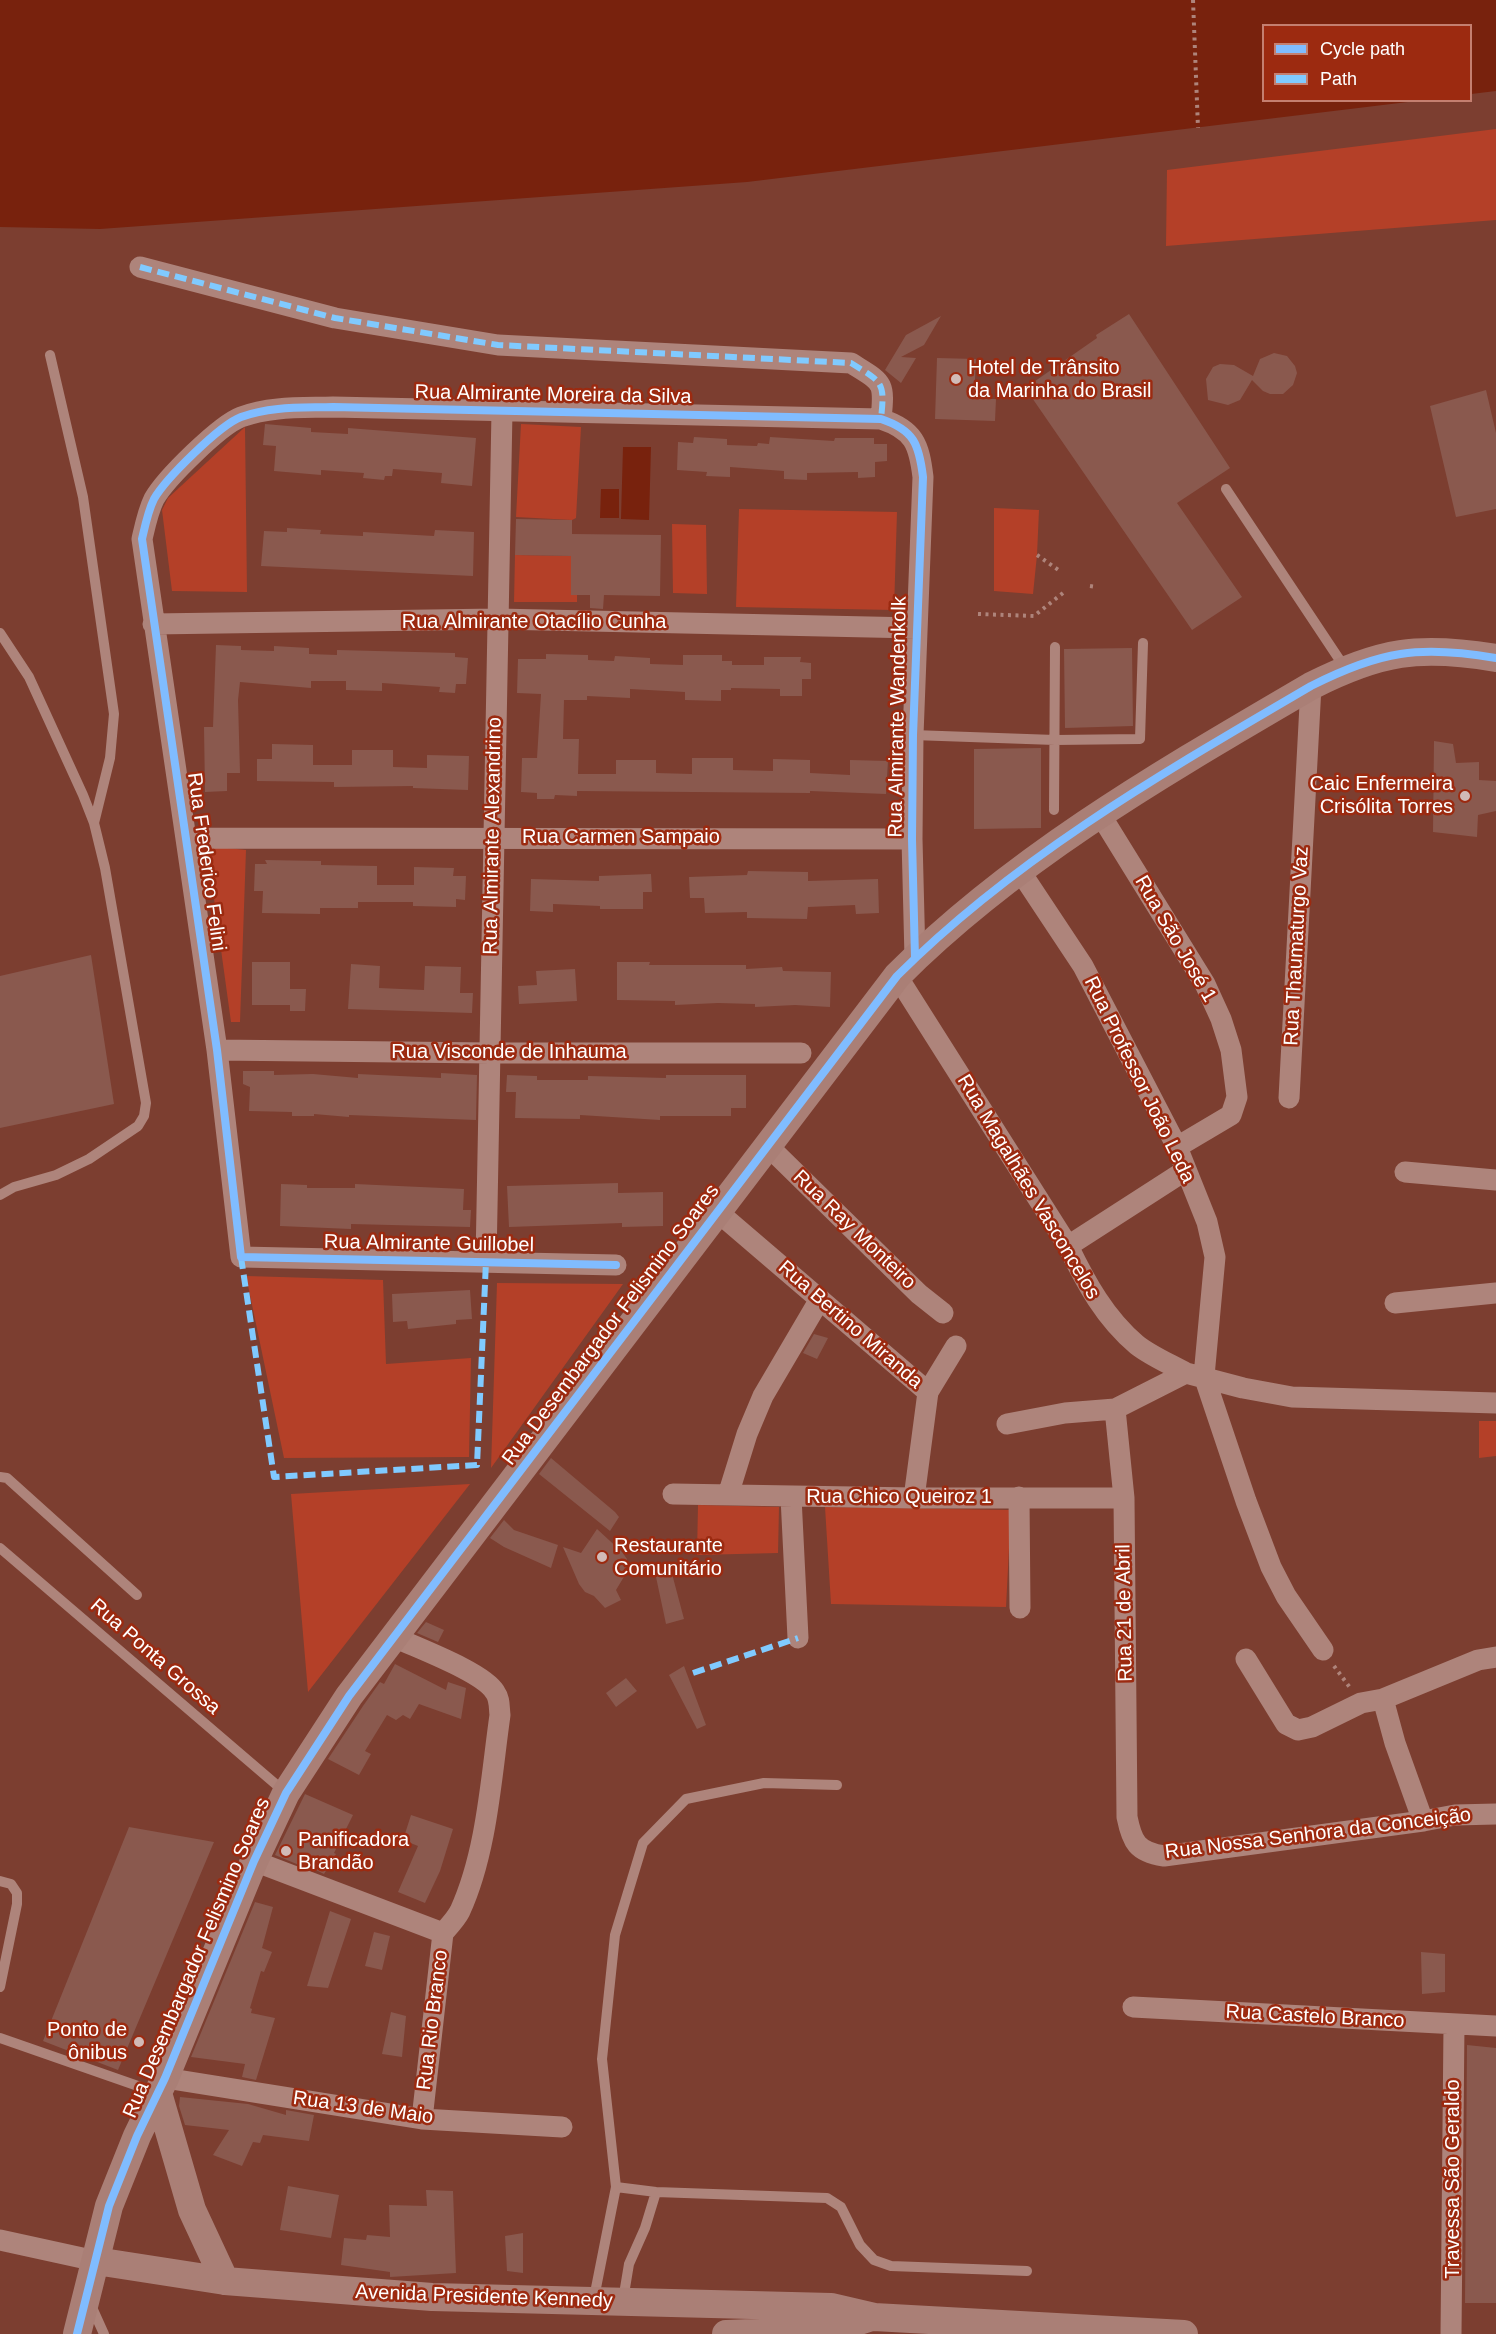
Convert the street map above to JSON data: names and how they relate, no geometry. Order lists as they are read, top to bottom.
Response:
{
  "streets": {
    "street": [
      "Rua Almirante Moreira da Silva",
      "Rua Almirante Otacílio Cunha",
      "Rua Almirante Wandenkolk",
      "Rua Almirante Alexandrino",
      "Rua Carmen Sampaio",
      "Rua Frederico Felini",
      "Rua São José 1",
      "Rua Thaumaturgo Vaz",
      "Rua Visconde de Inhauma",
      "Rua Professor João Leda",
      "Rua Magalhães Vasconcelos",
      "Rua Ray Monteiro",
      "Rua Almirante Guillobel",
      "Rua Desembargador Felismino Soares",
      "Rua Bertino Miranda",
      "Rua Chico Queiroz 1",
      "Rua 21 de Abril",
      "Rua Nossa Senhora da Conceição",
      "Rua Castelo Branco",
      "Rua Rio Branco",
      "Rua 13 de Maio",
      "Travessa São Geraldo",
      "Avenida Presidente Kennedy"
    ],
    "lane": ["Rua Ponta Grossa"]
  },
  "crossings": [
    ["Rua Almirante Moreira da Silva", "Rua Almirante Wandenkolk"],
    ["Rua Almirante Moreira da Silva", "Rua Almirante Alexandrino"],
    ["Rua Almirante Moreira da Silva", "Rua Frederico Felini"],
    ["Rua Almirante Otacílio Cunha", "Rua Almirante Wandenkolk"],
    ["Rua Almirante Otacílio Cunha", "Rua Almirante Alexandrino"],
    ["Rua Almirante Otacílio Cunha", "Rua Frederico Felini"],
    ["Rua Almirante Wandenkolk", "Rua Carmen Sampaio"],
    ["Rua Almirante Wandenkolk", "Rua Magalhães Vasconcelos"],
    ["Rua Almirante Wandenkolk", "Rua Desembargador Felismino Soares"],
    ["Rua Almirante Alexandrino", "Rua Carmen Sampaio"],
    ["Rua Almirante Alexandrino", "Rua Visconde de Inhauma"],
    ["Rua Almirante Alexandrino", "Rua Almirante Guillobel"],
    ["Rua Carmen Sampaio", "Rua Frederico Felini"],
    ["Rua Frederico Felini", "Rua Visconde de Inhauma"],
    ["Rua Frederico Felini", "Rua Almirante Guillobel"],
    ["Rua São José 1", "Rua Professor João Leda"],
    ["Rua São José 1", "Rua Desembargador Felismino Soares"],
    ["Rua Thaumaturgo Vaz", "Rua Desembargador Felismino Soares"],
    ["Rua Professor João Leda", "Rua Magalhães Vasconcelos"],
    ["Rua Professor João Leda", "Rua Desembargador Felismino Soares"],
    ["Rua Magalhães Vasconcelos", "Rua Desembargador Felismino Soares"],
    ["Rua Ray Monteiro", "Rua Desembargador Felismino Soares"],
    ["Rua Desembargador Felismino Soares", "Rua Bertino Miranda"],
    ["Rua Desembargador Felismino Soares", "Rua Ponta Grossa"],
    ["Rua Desembargador Felismino Soares", "Rua Rio Branco"],
    ["Rua Desembargador Felismino Soares", "Rua 13 de Maio"],
    ["Rua Desembargador Felismino Soares", "Avenida Presidente Kennedy"],
    ["Rua Bertino Miranda", "Rua Chico Queiroz 1"],
    ["Rua Chico Queiroz 1", "Rua 21 de Abril"],
    ["Rua 21 de Abril", "Rua Nossa Senhora da Conceição"],
    ["Rua Castelo Branco", "Travessa São Geraldo"],
    ["Rua Rio Branco", "Rua 13 de Maio"]
  ],
  "places": [
    "Hotel de Trânsito da Marinha do Brasil",
    "Caic Enfermeira Crisólita Torres",
    "Restaurante Comunitário",
    "Panificadora Brandão",
    "Ponto de ônibus"
  ],
  "legend": ["Cycle path", "Path"]
}
